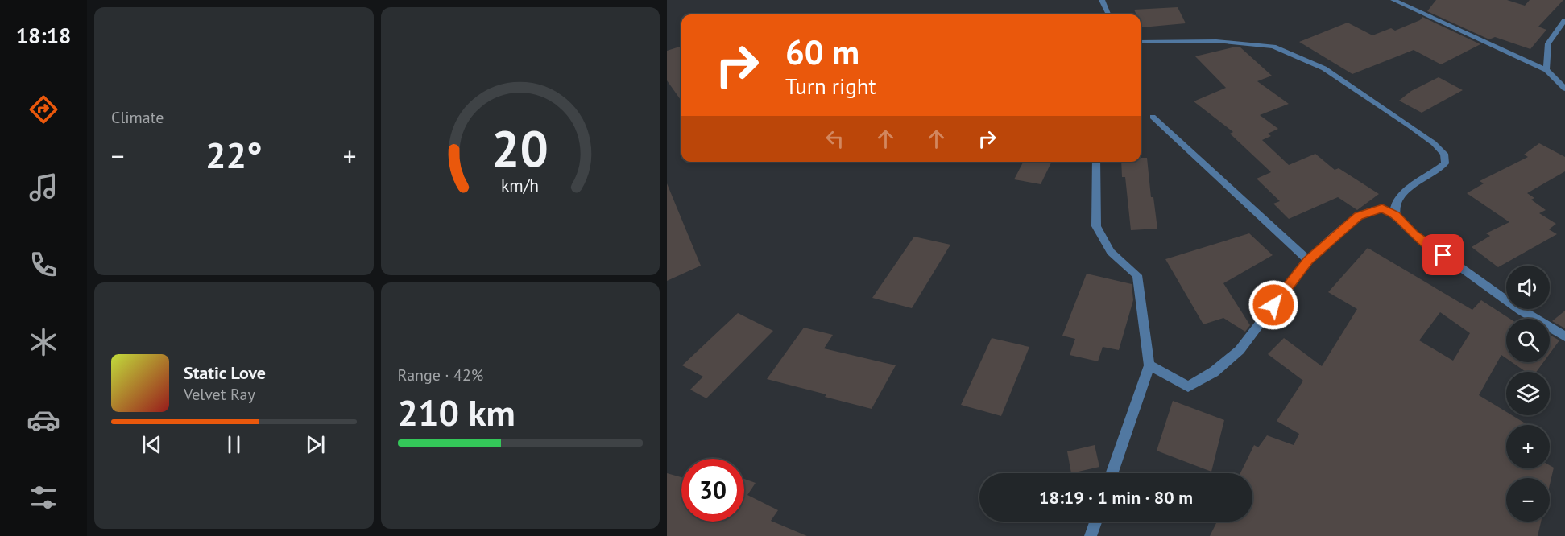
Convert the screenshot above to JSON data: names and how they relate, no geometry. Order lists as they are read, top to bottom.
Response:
{
  "page": {
    "tabs": "18:18",
    "tile": [
      "Climate",
      ["Range · 42%", "210 km"]
    ],
    "turn": ["60 m", "Turn right"],
    "heat": ["−", "22°", "+"],
    "map_buttons": ["+", "−"],
    "song": ["Static Love", "Velvet Ray"],
    "limit": "30",
    "trip": "18:19 · 1 min · 80 m",
    "gauge": ["20", "km/h"]
  }
}
